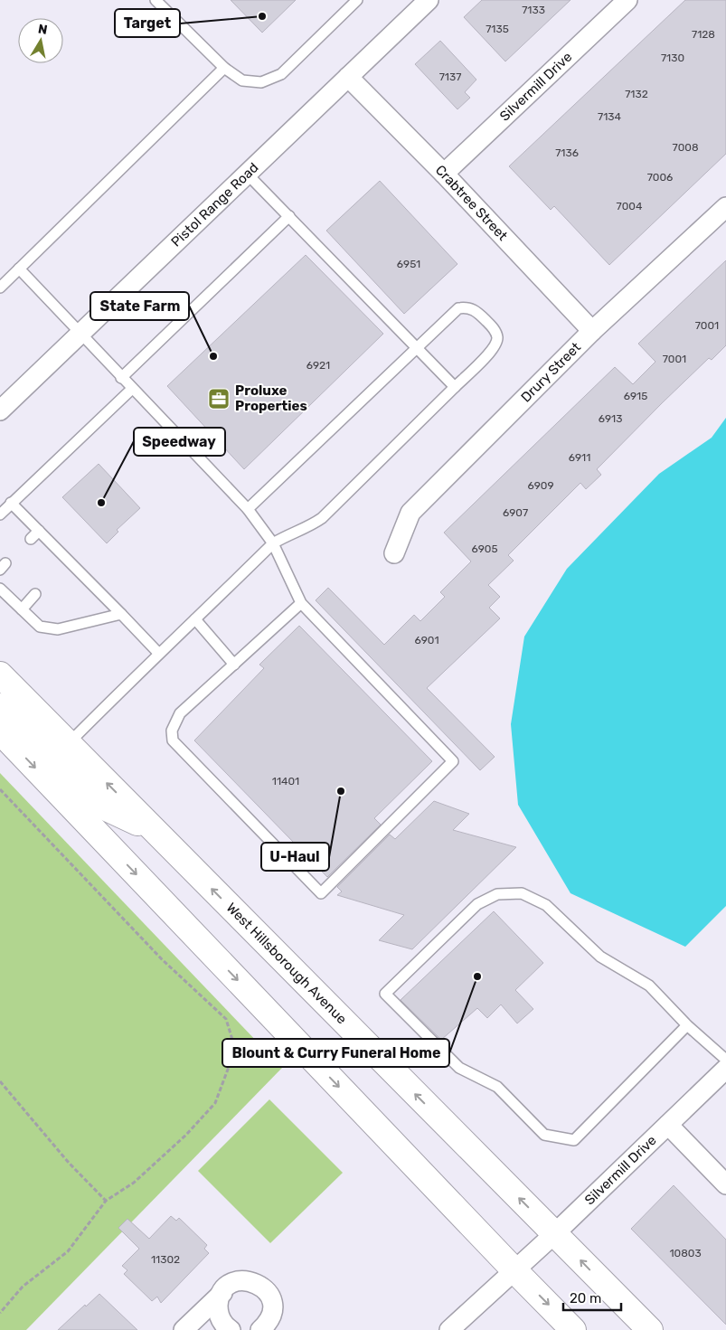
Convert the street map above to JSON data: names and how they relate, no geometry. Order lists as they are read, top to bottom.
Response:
{
  "streets": {
    "main road": ["West Hillsborough Avenue"],
    "street": [
      "Silvermill Drive",
      "Crabtree Street",
      "Pistol Range Road",
      "Drury Street"
    ]
  },
  "crossings": [
    ["Silvermill Drive", "Crabtree Street"],
    ["Silvermill Drive", "West Hillsborough Avenue"],
    ["Crabtree Street", "Pistol Range Road"],
    ["Crabtree Street", "Drury Street"]
  ],
  "places": {
    "other": [
      "Target",
      "State Farm",
      "Speedway",
      "U-Haul",
      "Blount & Curry Funeral Home"
    ],
    "office": ["Proluxe Properties"]
  },
  "house_numbers": [
    "7133",
    "7135",
    "7128",
    "7130",
    "7137",
    "7132",
    "7134",
    "7008",
    "7136",
    "7006",
    "7004",
    "6951",
    "7001",
    "7001",
    "6921",
    "6915",
    "6913",
    "6911",
    "6909",
    "6907",
    "6905",
    "6901",
    "11401",
    "10803",
    "11302"
  ],
  "scale_bar": "20 m",
  "north": "top"
}
